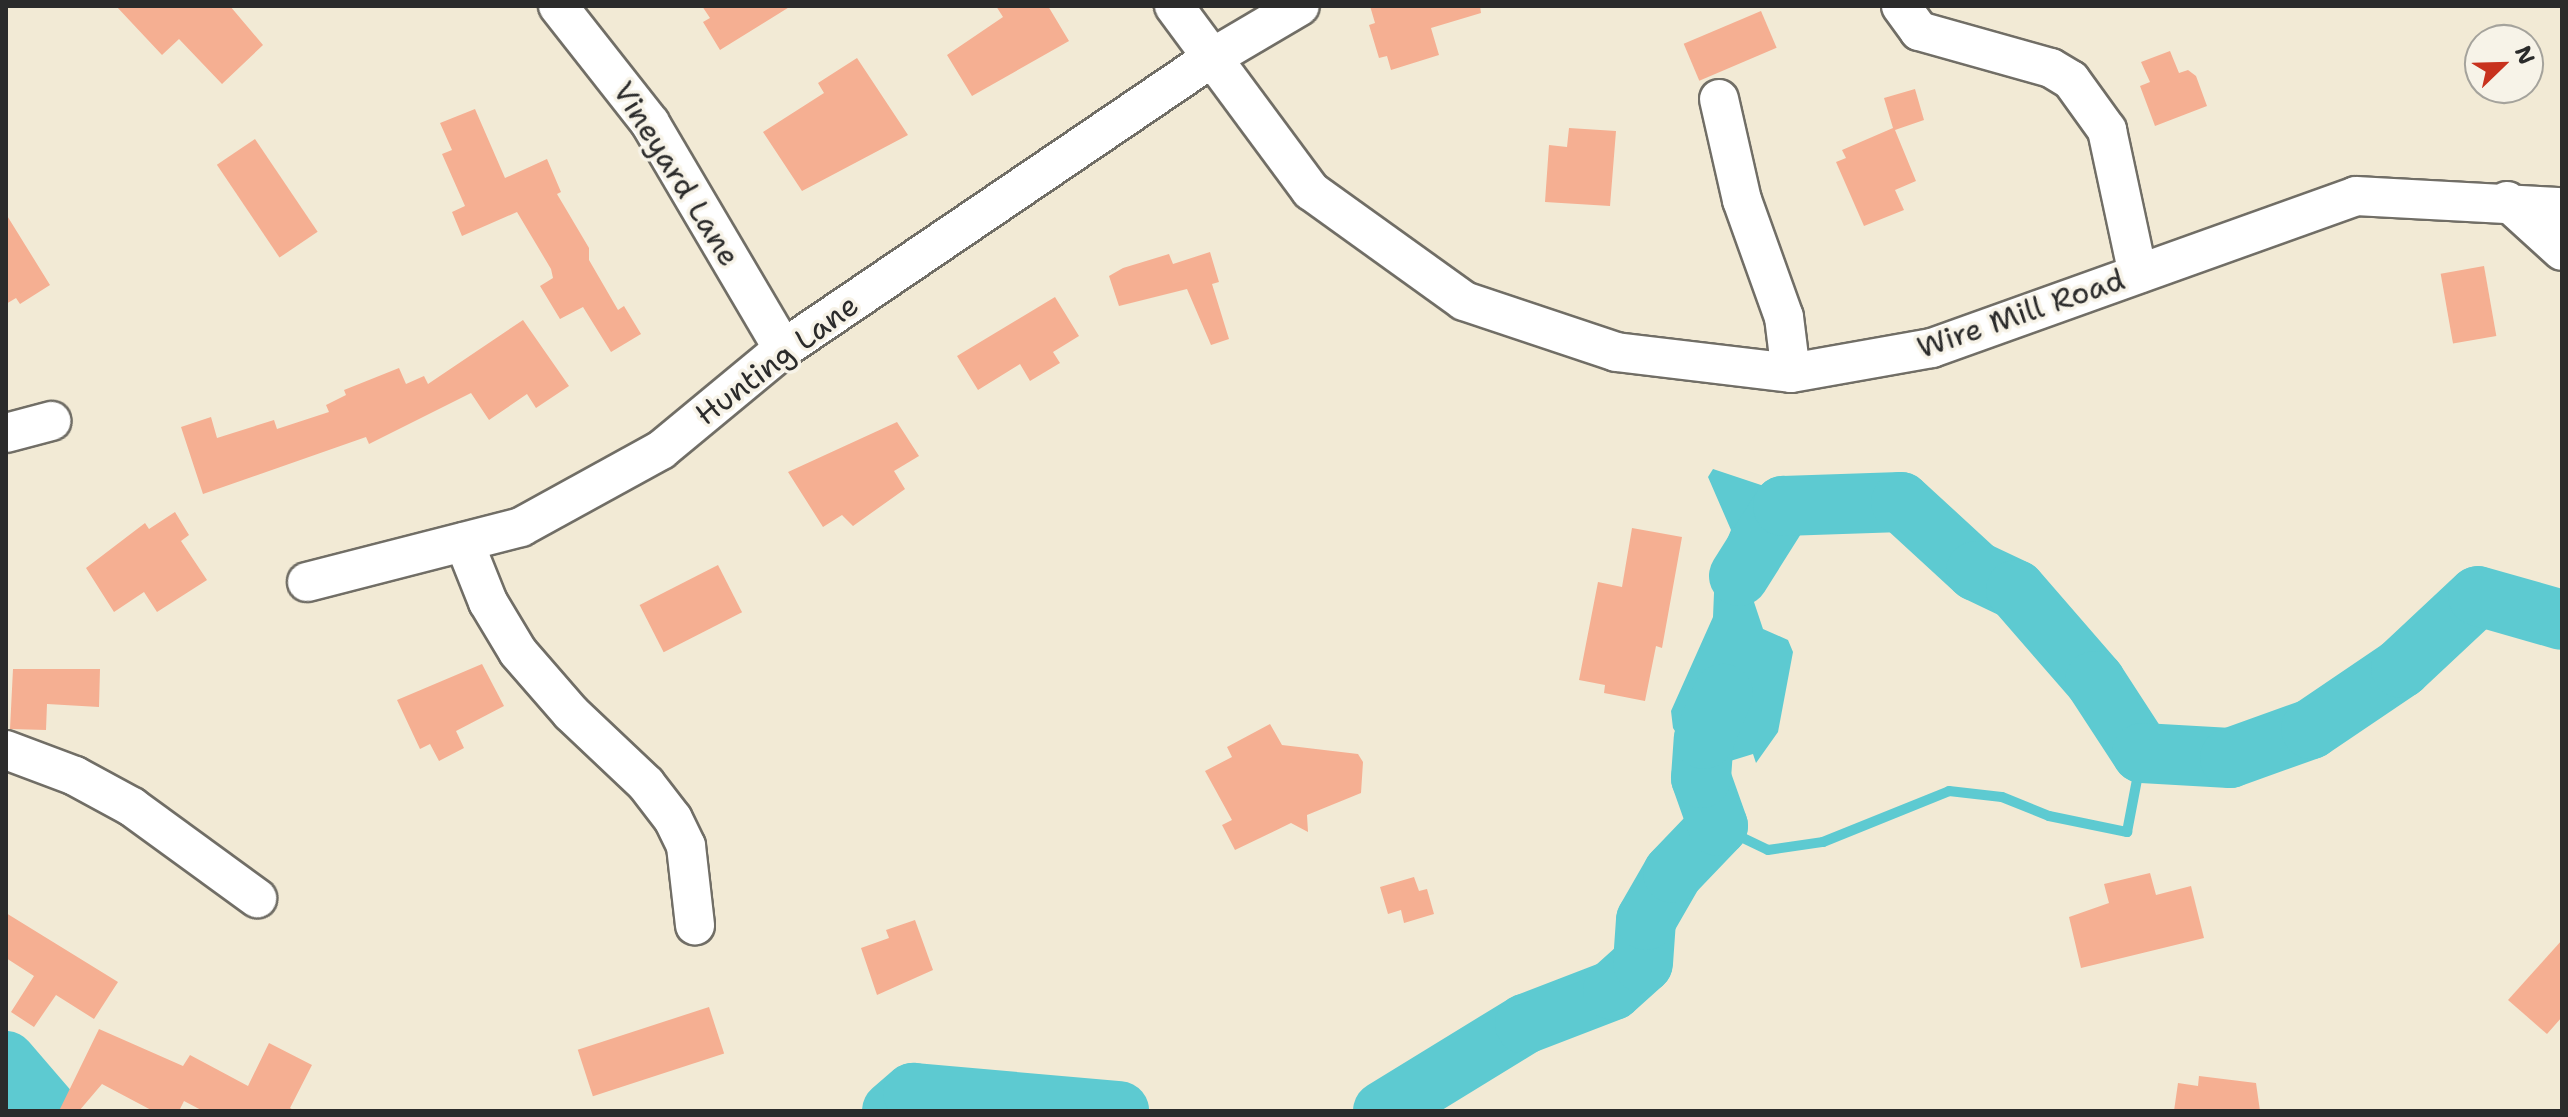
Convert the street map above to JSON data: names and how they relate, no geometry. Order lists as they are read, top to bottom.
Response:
{
  "streets": {
    "street": ["Vineyard Lane", "Wire Mill Road", "Hunting Lane"]
  },
  "crossings": [
    ["Vineyard Lane", "Hunting Lane"],
    ["Wire Mill Road", "Hunting Lane"]
  ],
  "north": "top right"
}
